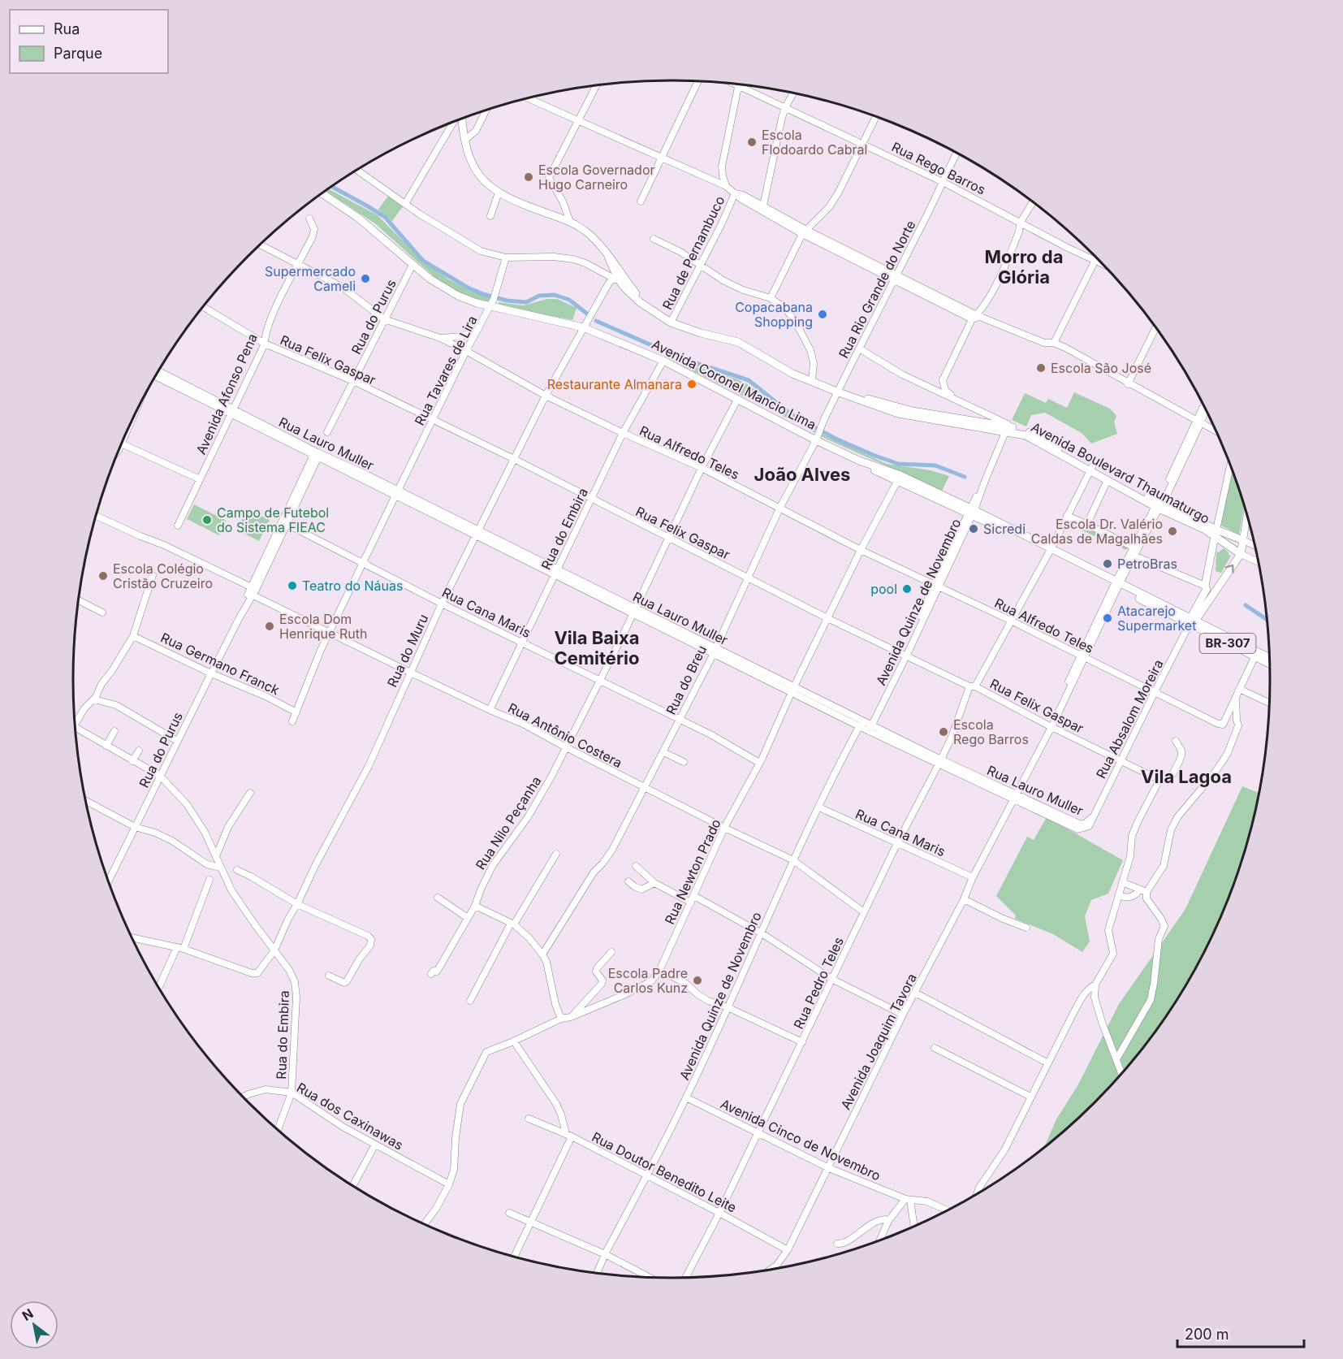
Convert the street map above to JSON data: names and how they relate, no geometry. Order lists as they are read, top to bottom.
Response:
{
  "streets": {
    "main road": ["Avenida Coronel Mancio Lima", "Avenida Boulevard Thaumaturgo", "BR-307"],
    "street": [
      "Rua Rego Barros",
      "Rua de Pernambuco",
      "Rua Rio Grande do Norte",
      "Rua do Purus",
      "Rua Felix Gaspar",
      "Rua Tavares de Lira",
      "Avenida Afonso Pena",
      "Rua Lauro Muller",
      "Rua Alfredo Teles",
      "Rua do Embira",
      "Avenida Quinze de Novembro",
      "Rua Cana Maris",
      "Rua do Muru",
      "Rua Germano Franck",
      "Rua do Breu",
      "Rua Absalom Moreira",
      "Rua Antônio Costera",
      "Rua Nilo Peçanha",
      "Rua Newton Prado",
      "Rua Pedro Teles",
      "Avenida Joaquim Tavora",
      "Rua dos Caxinawas",
      "Avenida Cinco de Novembro",
      "Rua Doutor Benedito Leite"
    ]
  },
  "crossings": [
    ["Rua Rego Barros", "Rua de Pernambuco"],
    ["Rua Rego Barros", "Rua Rio Grande do Norte"],
    ["Rua de Pernambuco", "Avenida Boulevard Thaumaturgo"],
    ["Rua Rio Grande do Norte", "Avenida Coronel Mancio Lima"],
    ["Rua Rio Grande do Norte", "Avenida Boulevard Thaumaturgo"],
    ["Rua Rio Grande do Norte", "Rua do Breu"],
    ["Rua do Purus", "Rua Felix Gaspar"],
    ["Rua do Purus", "Avenida Coronel Mancio Lima"],
    ["Rua do Purus", "Rua Lauro Muller"],
    ["Rua do Purus", "Rua Alfredo Teles"],
    ["Rua do Purus", "Rua do Embira"],
    ["Rua do Purus", "Rua Cana Maris"],
    ["Rua do Purus", "Rua Germano Franck"],
    ["Rua do Purus", "Rua Antônio Costera"],
    ["Rua Felix Gaspar", "Rua Tavares de Lira"],
    ["Rua Felix Gaspar", "Avenida Afonso Pena"],
    ["Rua Felix Gaspar", "Rua do Embira"],
    ["Rua Felix Gaspar", "Avenida Quinze de Novembro"],
    ["Rua Felix Gaspar", "Rua do Muru"],
    ["Rua Felix Gaspar", "Rua do Breu"],
    ["Rua Felix Gaspar", "Rua Absalom Moreira"],
    ["Rua Felix Gaspar", "Rua Nilo Peçanha"],
    ["Rua Felix Gaspar", "Rua Newton Prado"],
    ["Rua Felix Gaspar", "Rua Pedro Teles"],
    ["Rua Felix Gaspar", "Avenida Joaquim Tavora"],
    ["Rua Tavares de Lira", "Avenida Coronel Mancio Lima"],
    ["Rua Tavares de Lira", "Rua Lauro Muller"],
    ["Rua Tavares de Lira", "Rua Alfredo Teles"],
    ["Rua Tavares de Lira", "Rua Cana Maris"],
    ["Rua Tavares de Lira", "Rua Germano Franck"],
    ["Rua Tavares de Lira", "Rua Antônio Costera"],
    ["Avenida Coronel Mancio Lima", "Rua do Embira"],
    ["Avenida Coronel Mancio Lima", "Avenida Quinze de Novembro"],
    ["Avenida Coronel Mancio Lima", "BR-307"],
    ["Avenida Coronel Mancio Lima", "Rua do Muru"],
    ["Avenida Coronel Mancio Lima", "Rua do Breu"],
    ["Avenida Coronel Mancio Lima", "Rua Absalom Moreira"],
    ["Avenida Coronel Mancio Lima", "Rua Nilo Peçanha"],
    ["Avenida Coronel Mancio Lima", "Rua Newton Prado"],
    ["Avenida Coronel Mancio Lima", "Rua Pedro Teles"],
    ["Avenida Coronel Mancio Lima", "Avenida Joaquim Tavora"],
    ["Avenida Afonso Pena", "Rua Lauro Muller"],
    ["Avenida Afonso Pena", "Rua Alfredo Teles"],
    ["Rua Lauro Muller", "Rua do Embira"],
    ["Rua Lauro Muller", "Avenida Quinze de Novembro"],
    ["Rua Lauro Muller", "Rua do Muru"],
    ["Rua Lauro Muller", "Rua do Breu"],
    ["Rua Lauro Muller", "Rua Absalom Moreira"],
    ["Rua Lauro Muller", "Rua Nilo Peçanha"],
    ["Rua Lauro Muller", "Rua Newton Prado"],
    ["Rua Lauro Muller", "Rua Pedro Teles"],
    ["Rua Lauro Muller", "Avenida Joaquim Tavora"],
    ["Rua Alfredo Teles", "Rua do Embira"],
    ["Rua Alfredo Teles", "Avenida Quinze de Novembro"],
    ["Rua Alfredo Teles", "Rua do Muru"],
    ["Rua Alfredo Teles", "Rua do Breu"],
    ["Rua Alfredo Teles", "Rua Absalom Moreira"],
    ["Rua Alfredo Teles", "Rua Nilo Peçanha"],
    ["Rua Alfredo Teles", "Rua Newton Prado"],
    ["Rua Alfredo Teles", "Rua Pedro Teles"],
    ["Rua Alfredo Teles", "Avenida Joaquim Tavora"],
    ["Avenida Boulevard Thaumaturgo", "Avenida Quinze de Novembro"],
    ["Avenida Boulevard Thaumaturgo", "BR-307"],
    ["Avenida Boulevard Thaumaturgo", "Rua do Muru"],
    ["Avenida Boulevard Thaumaturgo", "Rua Pedro Teles"],
    ["Avenida Boulevard Thaumaturgo", "Avenida Joaquim Tavora"],
    ["Rua do Embira", "Rua Cana Maris"],
    ["Rua do Embira", "Rua do Muru"],
    ["Rua do Embira", "Rua Antônio Costera"],
    ["Rua do Embira", "Rua dos Caxinawas"],
    ["Avenida Quinze de Novembro", "Rua Cana Maris"],
    ["Avenida Quinze de Novembro", "Rua Antônio Costera"],
    ["Avenida Quinze de Novembro", "Avenida Cinco de Novembro"],
    ["Avenida Quinze de Novembro", "Rua Doutor Benedito Leite"],
    ["Rua Cana Maris", "Rua do Muru"],
    ["Rua Cana Maris", "Rua do Breu"],
    ["Rua Cana Maris", "Rua Nilo Peçanha"],
    ["Rua Cana Maris", "Rua Newton Prado"],
    ["Rua Cana Maris", "Rua Pedro Teles"],
    ["Rua Cana Maris", "Avenida Joaquim Tavora"],
    ["BR-307", "Rua Absalom Moreira"],
    ["Rua do Muru", "Rua Antônio Costera"],
    ["Rua do Breu", "Rua Antônio Costera"],
    ["Rua Antônio Costera", "Rua Nilo Peçanha"],
    ["Rua Antônio Costera", "Rua Newton Prado"],
    ["Rua Antônio Costera", "Rua Pedro Teles"],
    ["Rua Newton Prado", "Rua dos Caxinawas"],
    ["Rua Pedro Teles", "Avenida Cinco de Novembro"],
    ["Rua Pedro Teles", "Rua Doutor Benedito Leite"],
    ["Avenida Joaquim Tavora", "Avenida Cinco de Novembro"],
    ["Avenida Joaquim Tavora", "Rua Doutor Benedito Leite"]
  ],
  "districts": [
    "Morro da Glória",
    "João Alves",
    "Vila Baixa Cemitério",
    "Vila Lagoa"
  ],
  "places": [
    "Escola Flodoardo Cabral",
    "Escola Governador Hugo Carneiro",
    "Supermercado Cameli",
    "Copacabana Shopping",
    "Escola São José",
    "Restaurante Almanara",
    "Campo de Futebol do Sistema FIEAC",
    "Sicredi",
    "Escola Dr. Valério Caldas de Magalhães",
    "PetroBras",
    "Escola Colégio Cristão Cruzeiro",
    "Teatro do Náuas",
    "pool",
    "Atacarejo Supermarket",
    "Escola Dom Henrique Ruth",
    "Escola Rego Barros",
    "Escola Padre Carlos Kunz"
  ],
  "legend": ["Rua", "Parque"],
  "scale_bar": "200 m",
  "north": "top left"
}
